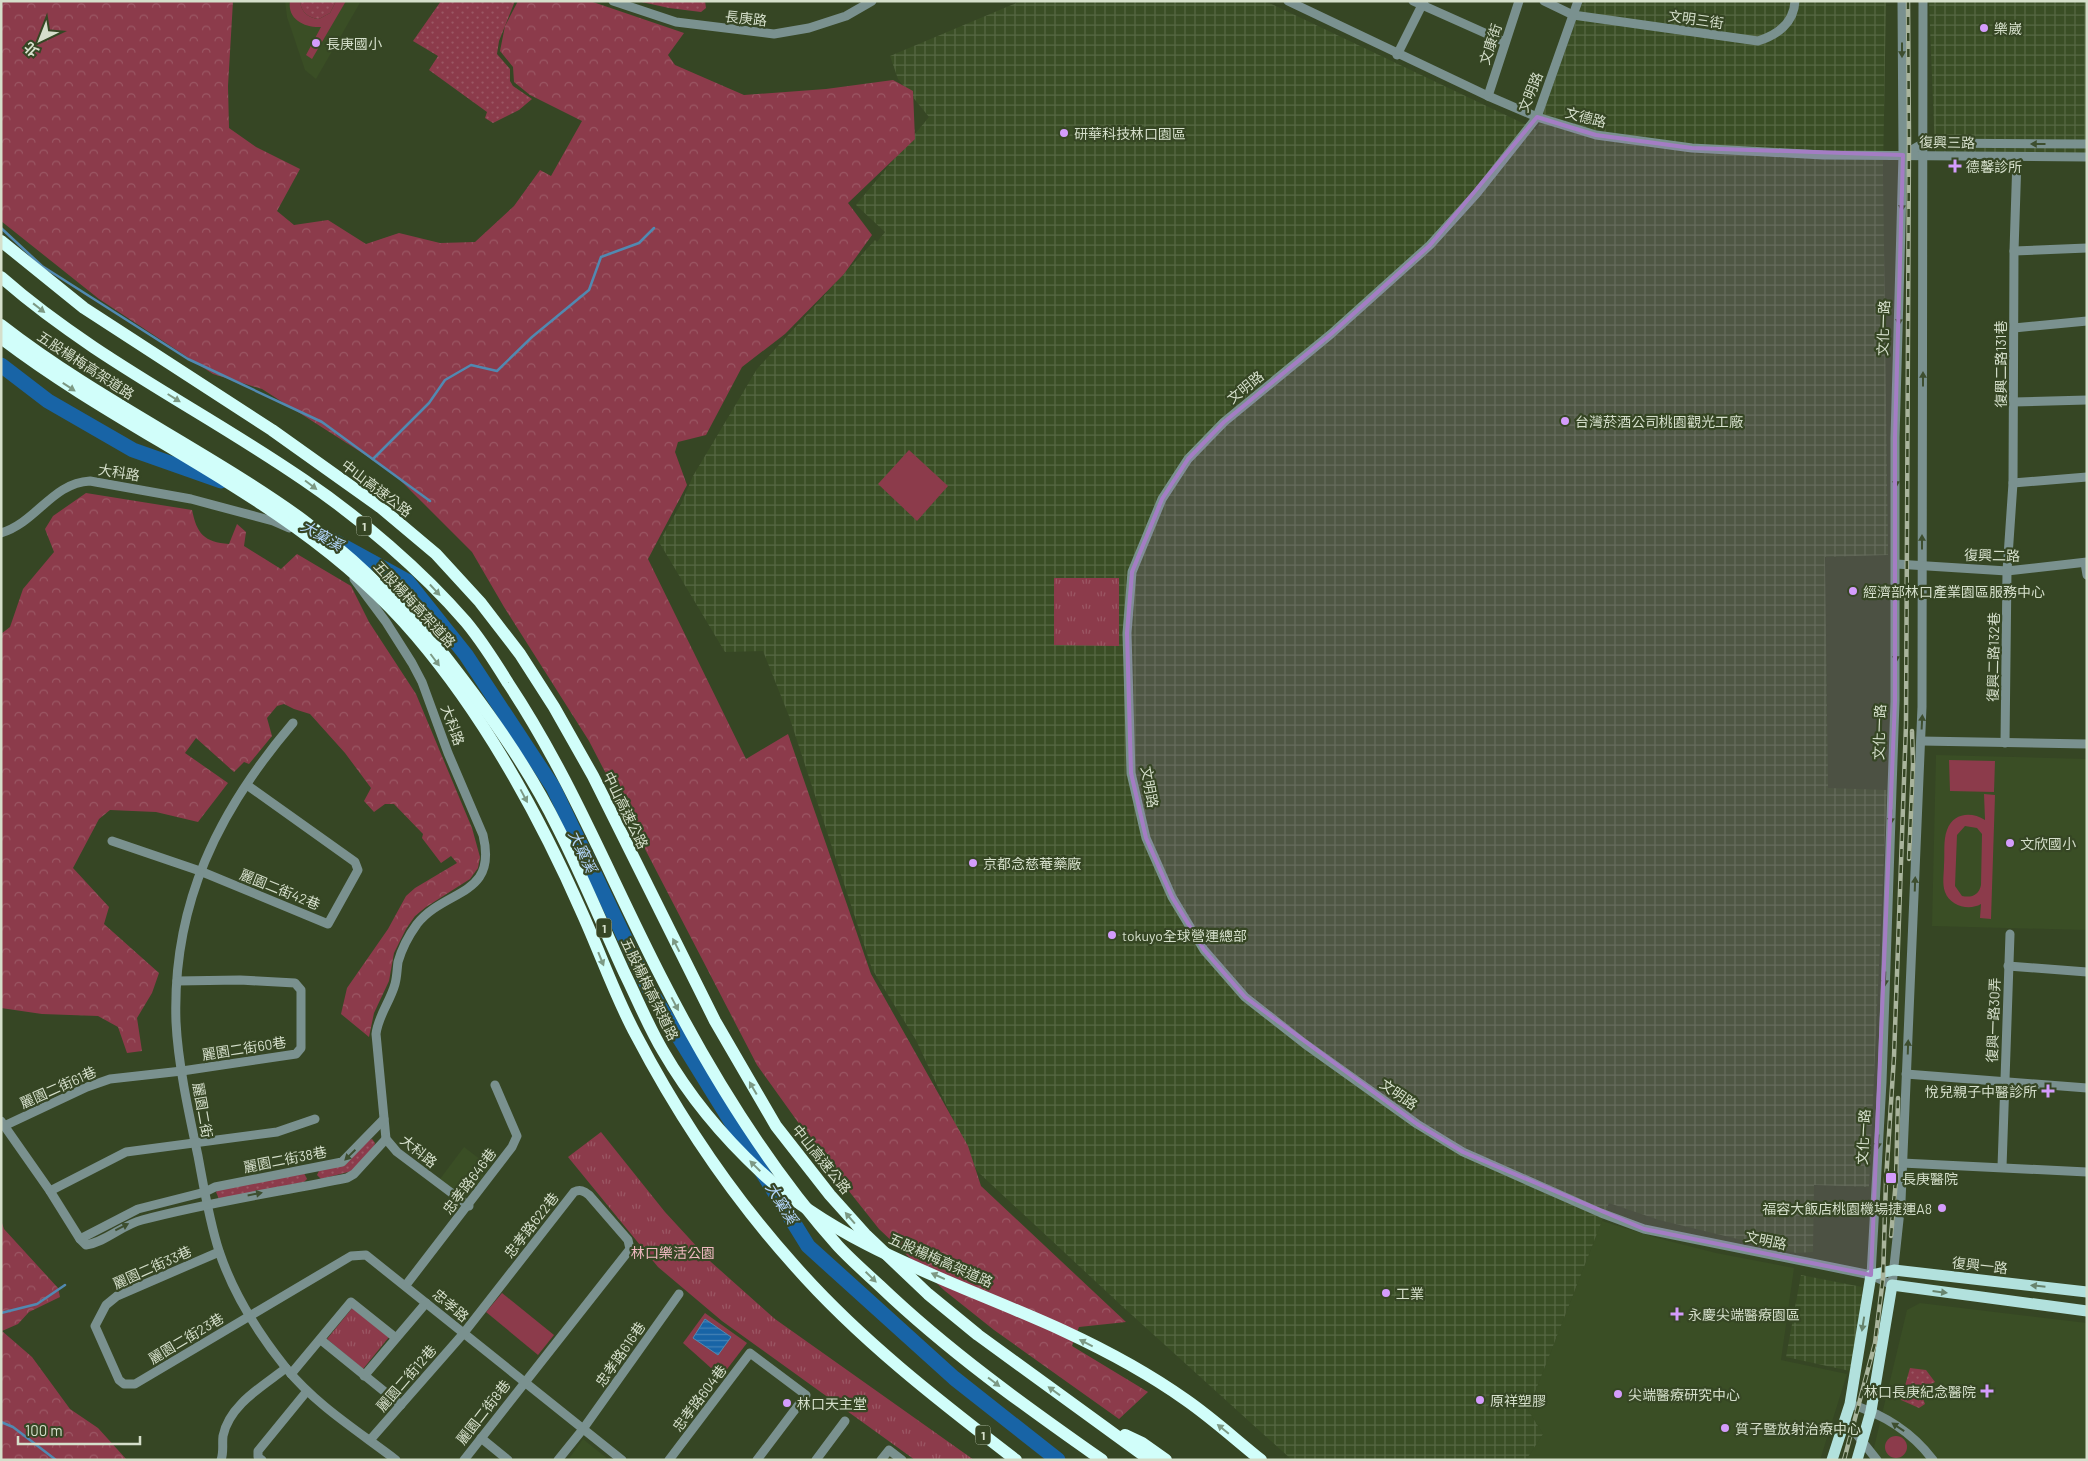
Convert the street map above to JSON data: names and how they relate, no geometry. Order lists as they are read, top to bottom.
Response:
{
  "streets": {
    "highway": ["五股楊梅高架道路", "中山高速公路", "1"],
    "main road": ["文化一路", "復興一路"],
    "street": [
      "長庚路",
      "文明三街",
      "文康街",
      "文明路",
      "文德路",
      "復興三路",
      "復興二路131巷",
      "大科路",
      "復興二路",
      "復興二路132巷",
      "麗園二街42巷",
      "復興一路30弄",
      "麗園二街60巷",
      "麗園二街61巷",
      "麗園二街",
      "麗園二街38巷",
      "忠孝路646巷",
      "忠孝路622巷",
      "麗園二街33巷",
      "忠孝路",
      "麗園二街23巷",
      "忠孝路616巷",
      "麗園二街12巷",
      "忠孝路604巷",
      "麗園二街8巷"
    ]
  },
  "crossings": [
    ["文明三街", "文明路"],
    ["文康街", "文德路"],
    ["文明路", "文德路"],
    ["文明路", "文化一路"],
    ["文明路", "復興一路"],
    ["文德路", "復興三路"],
    ["文德路", "文化一路"],
    ["復興三路", "文化一路"],
    ["復興三路", "復興二路131巷"],
    ["文化一路", "復興二路"],
    ["文化一路", "復興一路"],
    ["復興二路131巷", "復興二路"],
    ["復興二路131巷", "復興二路132巷"],
    ["大科路", "麗園二街38巷"],
    ["大科路", "忠孝路646巷"],
    ["復興二路", "復興二路132巷"],
    ["麗園二街42巷", "麗園二街"],
    ["麗園二街60巷", "麗園二街61巷"],
    ["麗園二街60巷", "麗園二街"],
    ["麗園二街61巷", "麗園二街"],
    ["麗園二街", "麗園二街38巷"],
    ["麗園二街", "麗園二街33巷"],
    ["麗園二街", "忠孝路"],
    ["麗園二街", "麗園二街23巷"],
    ["麗園二街", "麗園二街12巷"],
    ["忠孝路646巷", "忠孝路"],
    ["忠孝路622巷", "忠孝路"],
    ["忠孝路622巷", "麗園二街12巷"],
    ["忠孝路622巷", "麗園二街8巷"],
    ["麗園二街33巷", "麗園二街23巷"],
    ["忠孝路", "麗園二街23巷"],
    ["忠孝路", "忠孝路616巷"],
    ["忠孝路", "麗園二街12巷"],
    ["忠孝路", "麗園二街8巷"]
  ],
  "water": ["大窠溪"],
  "parks": ["林口樂活公園"],
  "places": {
    "other": [
      "樂崴",
      "長庚國小",
      "研華科技林口園區",
      "台灣菸酒公司桃園觀光工廠",
      "經濟部林口產業園區服務中心",
      "文欣國小",
      "京都念慈菴藥廠",
      "tokuyo全球營運總部",
      "福容大飯店桃園機場捷運A8",
      "工業",
      "尖端醫療研究中心",
      "原祥塑膠",
      "林口天主堂",
      "質子暨放射治療中心"
    ],
    "health": [
      "德馨診所",
      "悅兒親子中醫診所",
      "永慶尖端醫療園區",
      "林口長庚紀念醫院"
    ],
    "transit": ["長庚醫院"]
  },
  "scale_bar": "100 m",
  "north": "bottom left"
}
